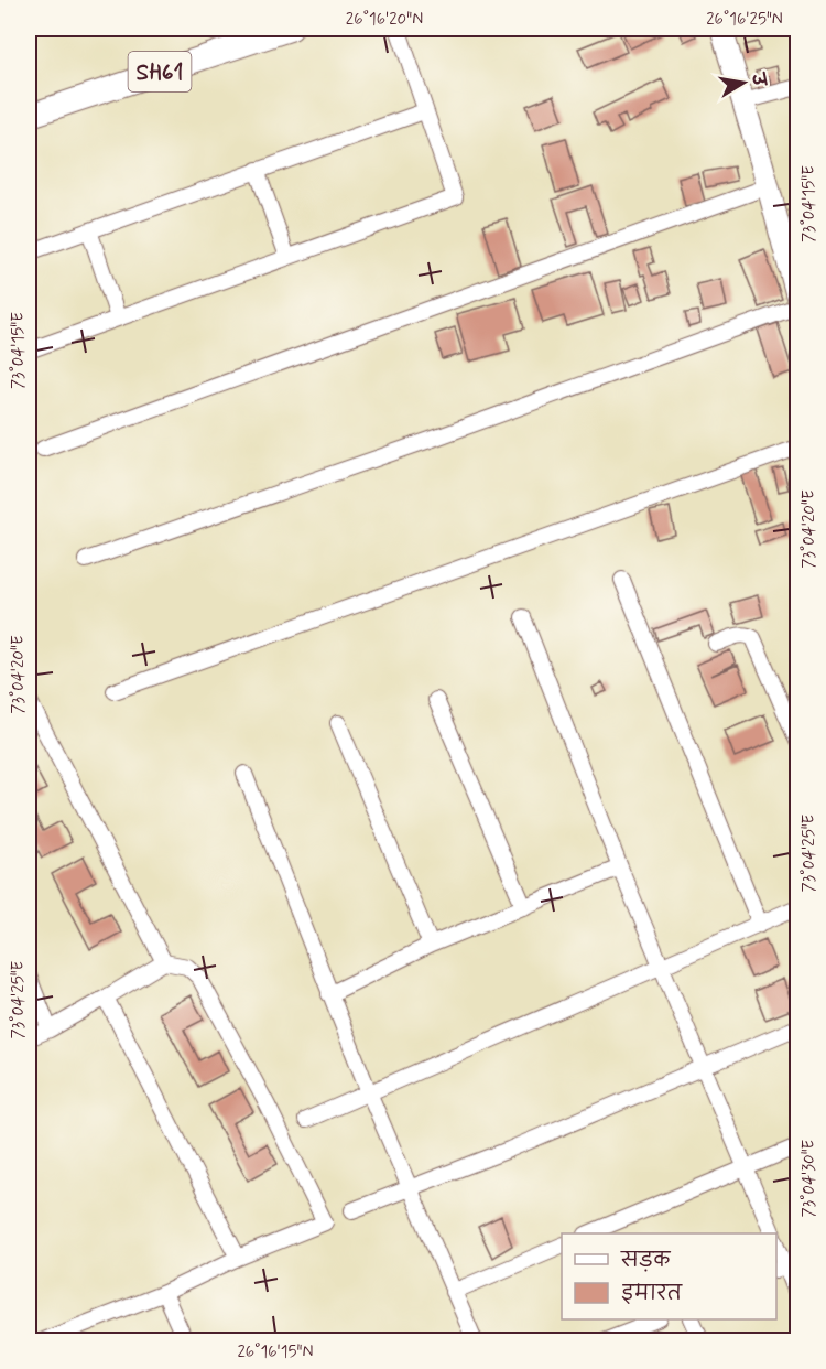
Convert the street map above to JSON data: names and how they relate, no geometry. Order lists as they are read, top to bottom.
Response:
{
  "streets": {
    "main road": ["SH61"]
  },
  "legend": ["सड़क", "इमारत"],
  "north": "right",
  "coordinates": [
    "26°16'20\"N",
    "26°16'25\"N",
    "73°04'15\"E",
    "73°04'20\"E",
    "73°04'25\"E",
    "73°04'30\"E",
    "26°16'15\"N"
  ]
}
